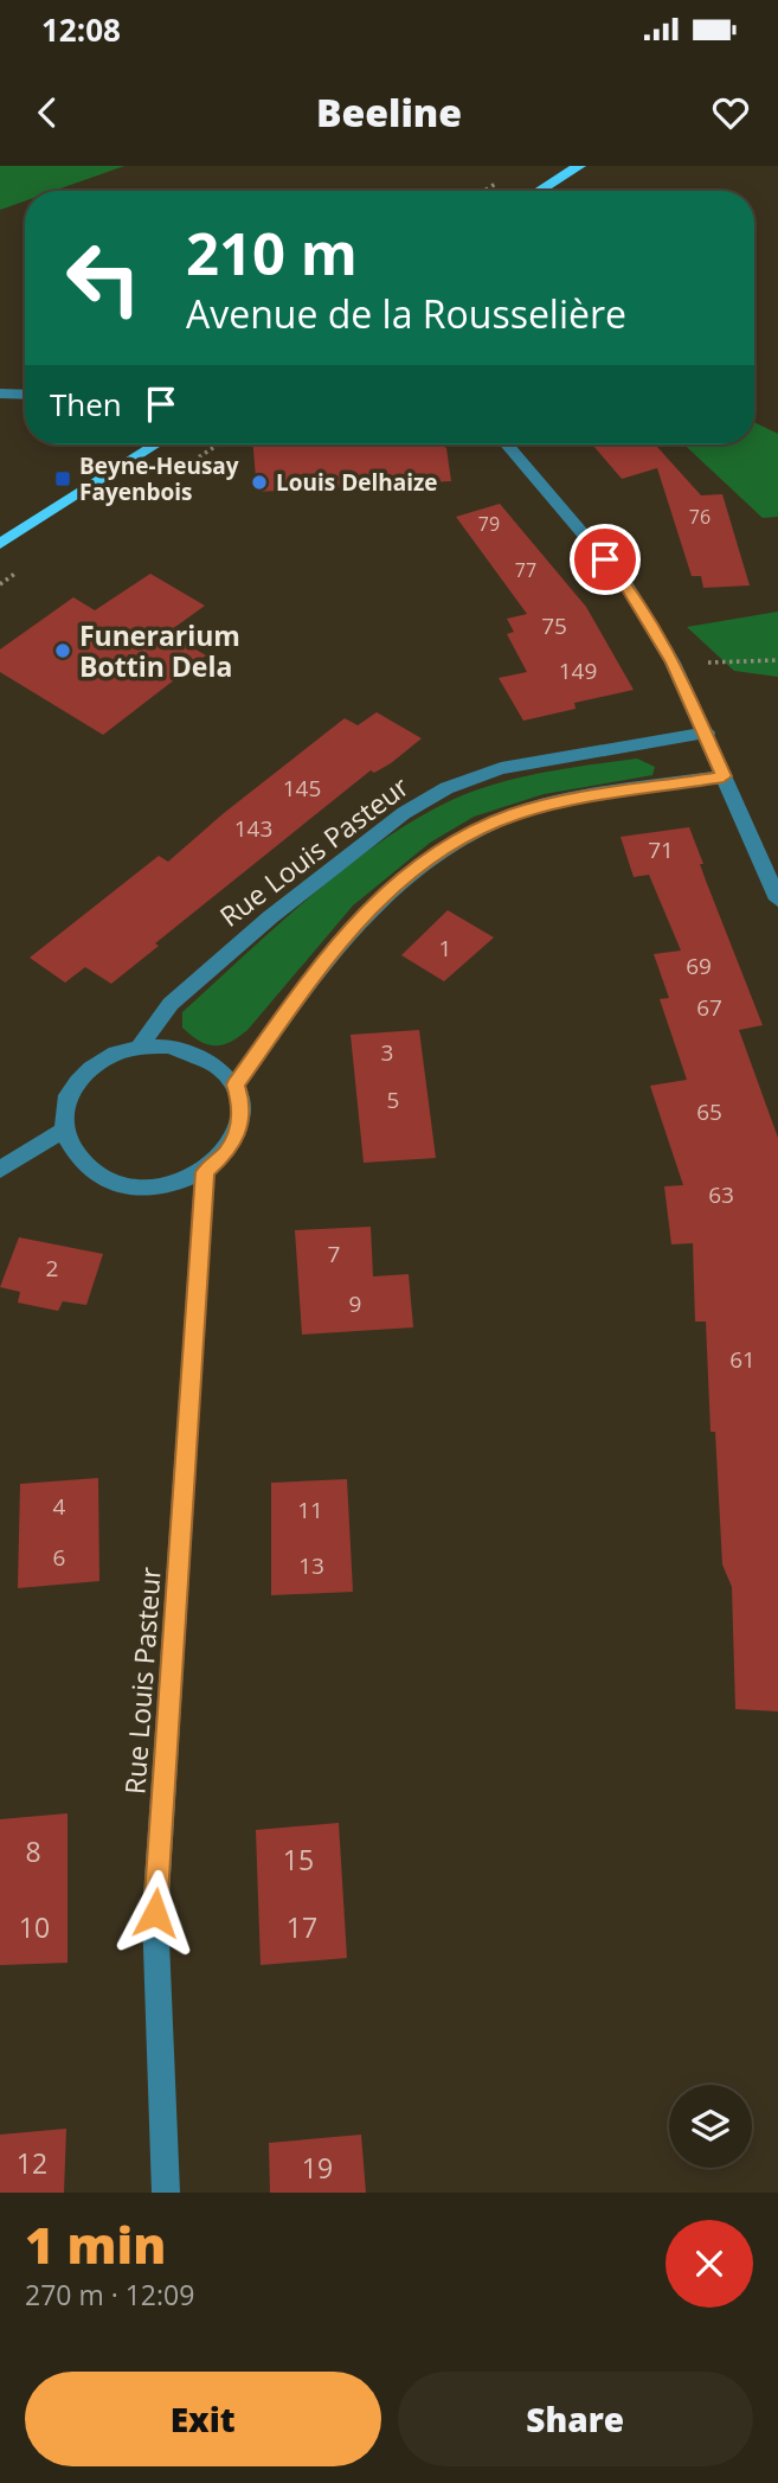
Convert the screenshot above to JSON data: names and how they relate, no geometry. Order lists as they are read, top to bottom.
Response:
{
  "streets": {
    "street": ["Rue Louis Pasteur"]
  },
  "places": {
    "transit": ["Beyne-Heusay Fayenbois"],
    "other": ["Louis Delhaize", "Funerarium Bottin Dela"]
  },
  "house_numbers": [
    "76",
    "79",
    "77",
    "75",
    "149",
    "145",
    "143",
    "71",
    "1",
    "69",
    "67",
    "3",
    "5",
    "65",
    "63",
    "7",
    "2",
    "9",
    "61",
    "4",
    "11",
    "6",
    "13",
    "8",
    "15",
    "10",
    "17",
    "12",
    "19"
  ],
  "page": {
    "status": "12:08",
    "header": "Beeline",
    "turn": ["210 m", "Avenue de la Rousselière"],
    "then": "Then",
    "heading": ["1 min", "270 m · 12:09"],
    "buttons": ["Exit", "Share"]
  }
}
